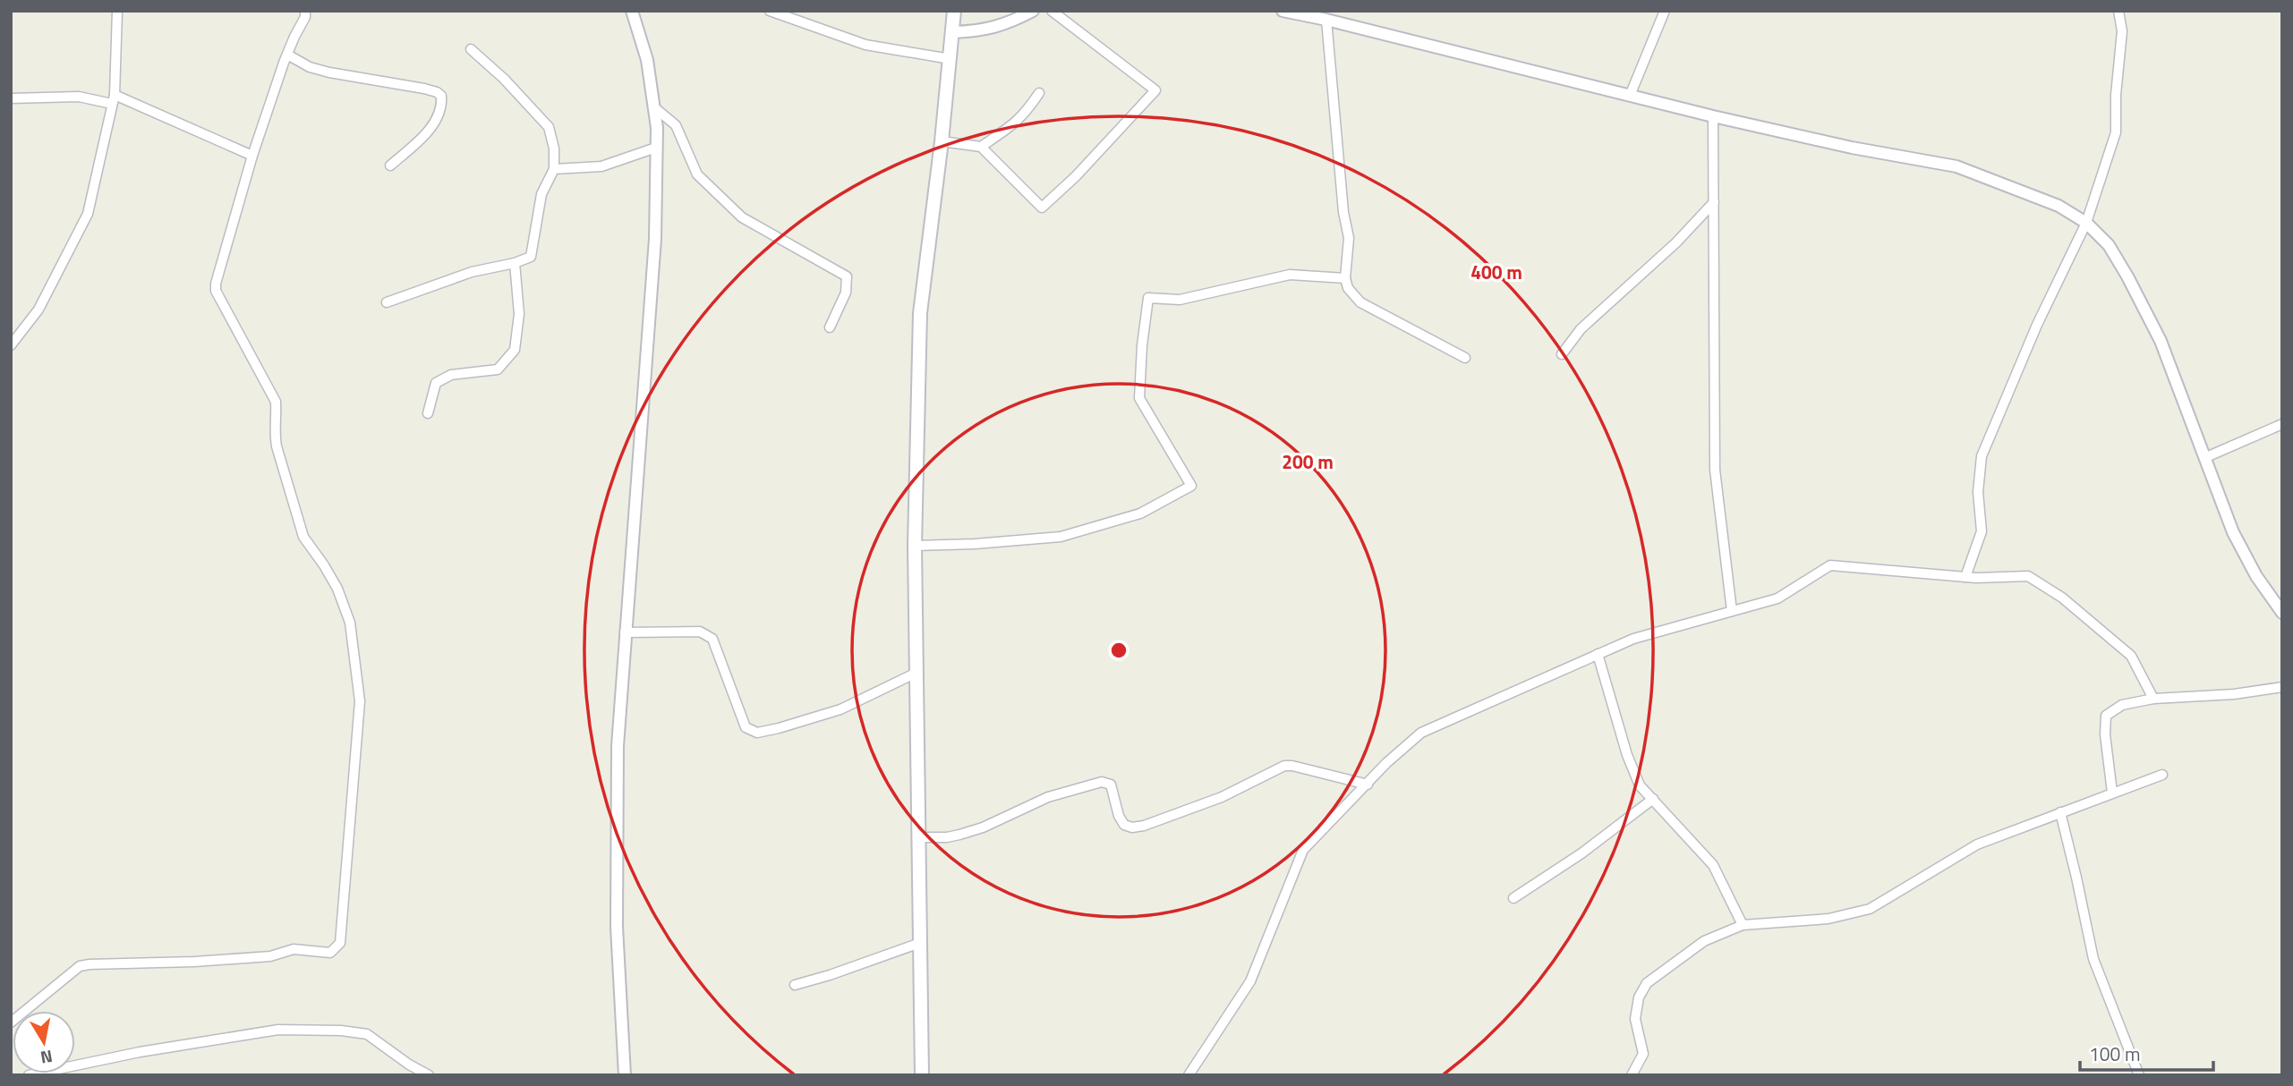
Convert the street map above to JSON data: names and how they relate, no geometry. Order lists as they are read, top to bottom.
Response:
{
  "scale_bar": "100 m",
  "north": "bottom",
  "rings": ["400 m", "200 m"]
}
